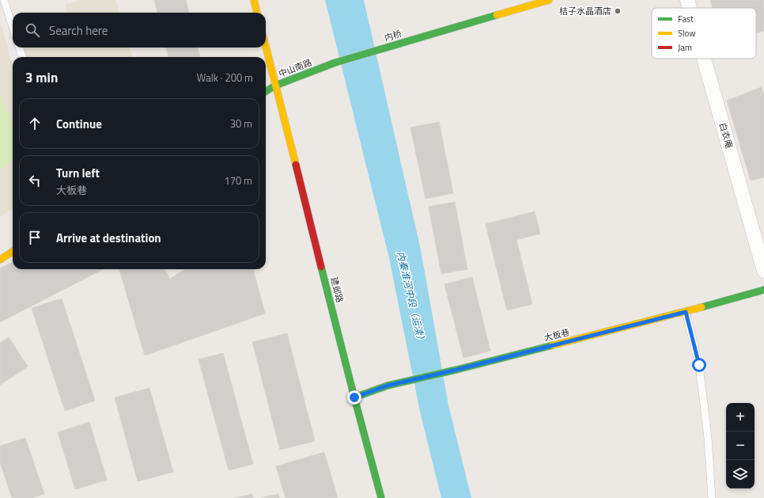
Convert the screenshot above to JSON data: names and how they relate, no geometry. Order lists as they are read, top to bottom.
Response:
{
  "streets": {
    "main road": ["中山南路", "建邺路", "大板巷"],
    "street": ["白衣庵"]
  },
  "crossings": [
    ["中山南路", "建邺路"],
    ["建邺路", "大板巷"]
  ],
  "water": ["内秦淮河中段（运渎）"],
  "places": ["桔子水晶酒店"],
  "legend": ["Fast", "Slow", "Jam"],
  "page": {
    "search": "Search here",
    "heading": ["3 min", "Walk · 200 m"],
    "list": [
      ["Continue", "30 m"],
      ["Turn left", "大板巷", "170 m"],
      "Arrive at destination"
    ],
    "map_buttons": ["+", "−"]
  }
}
